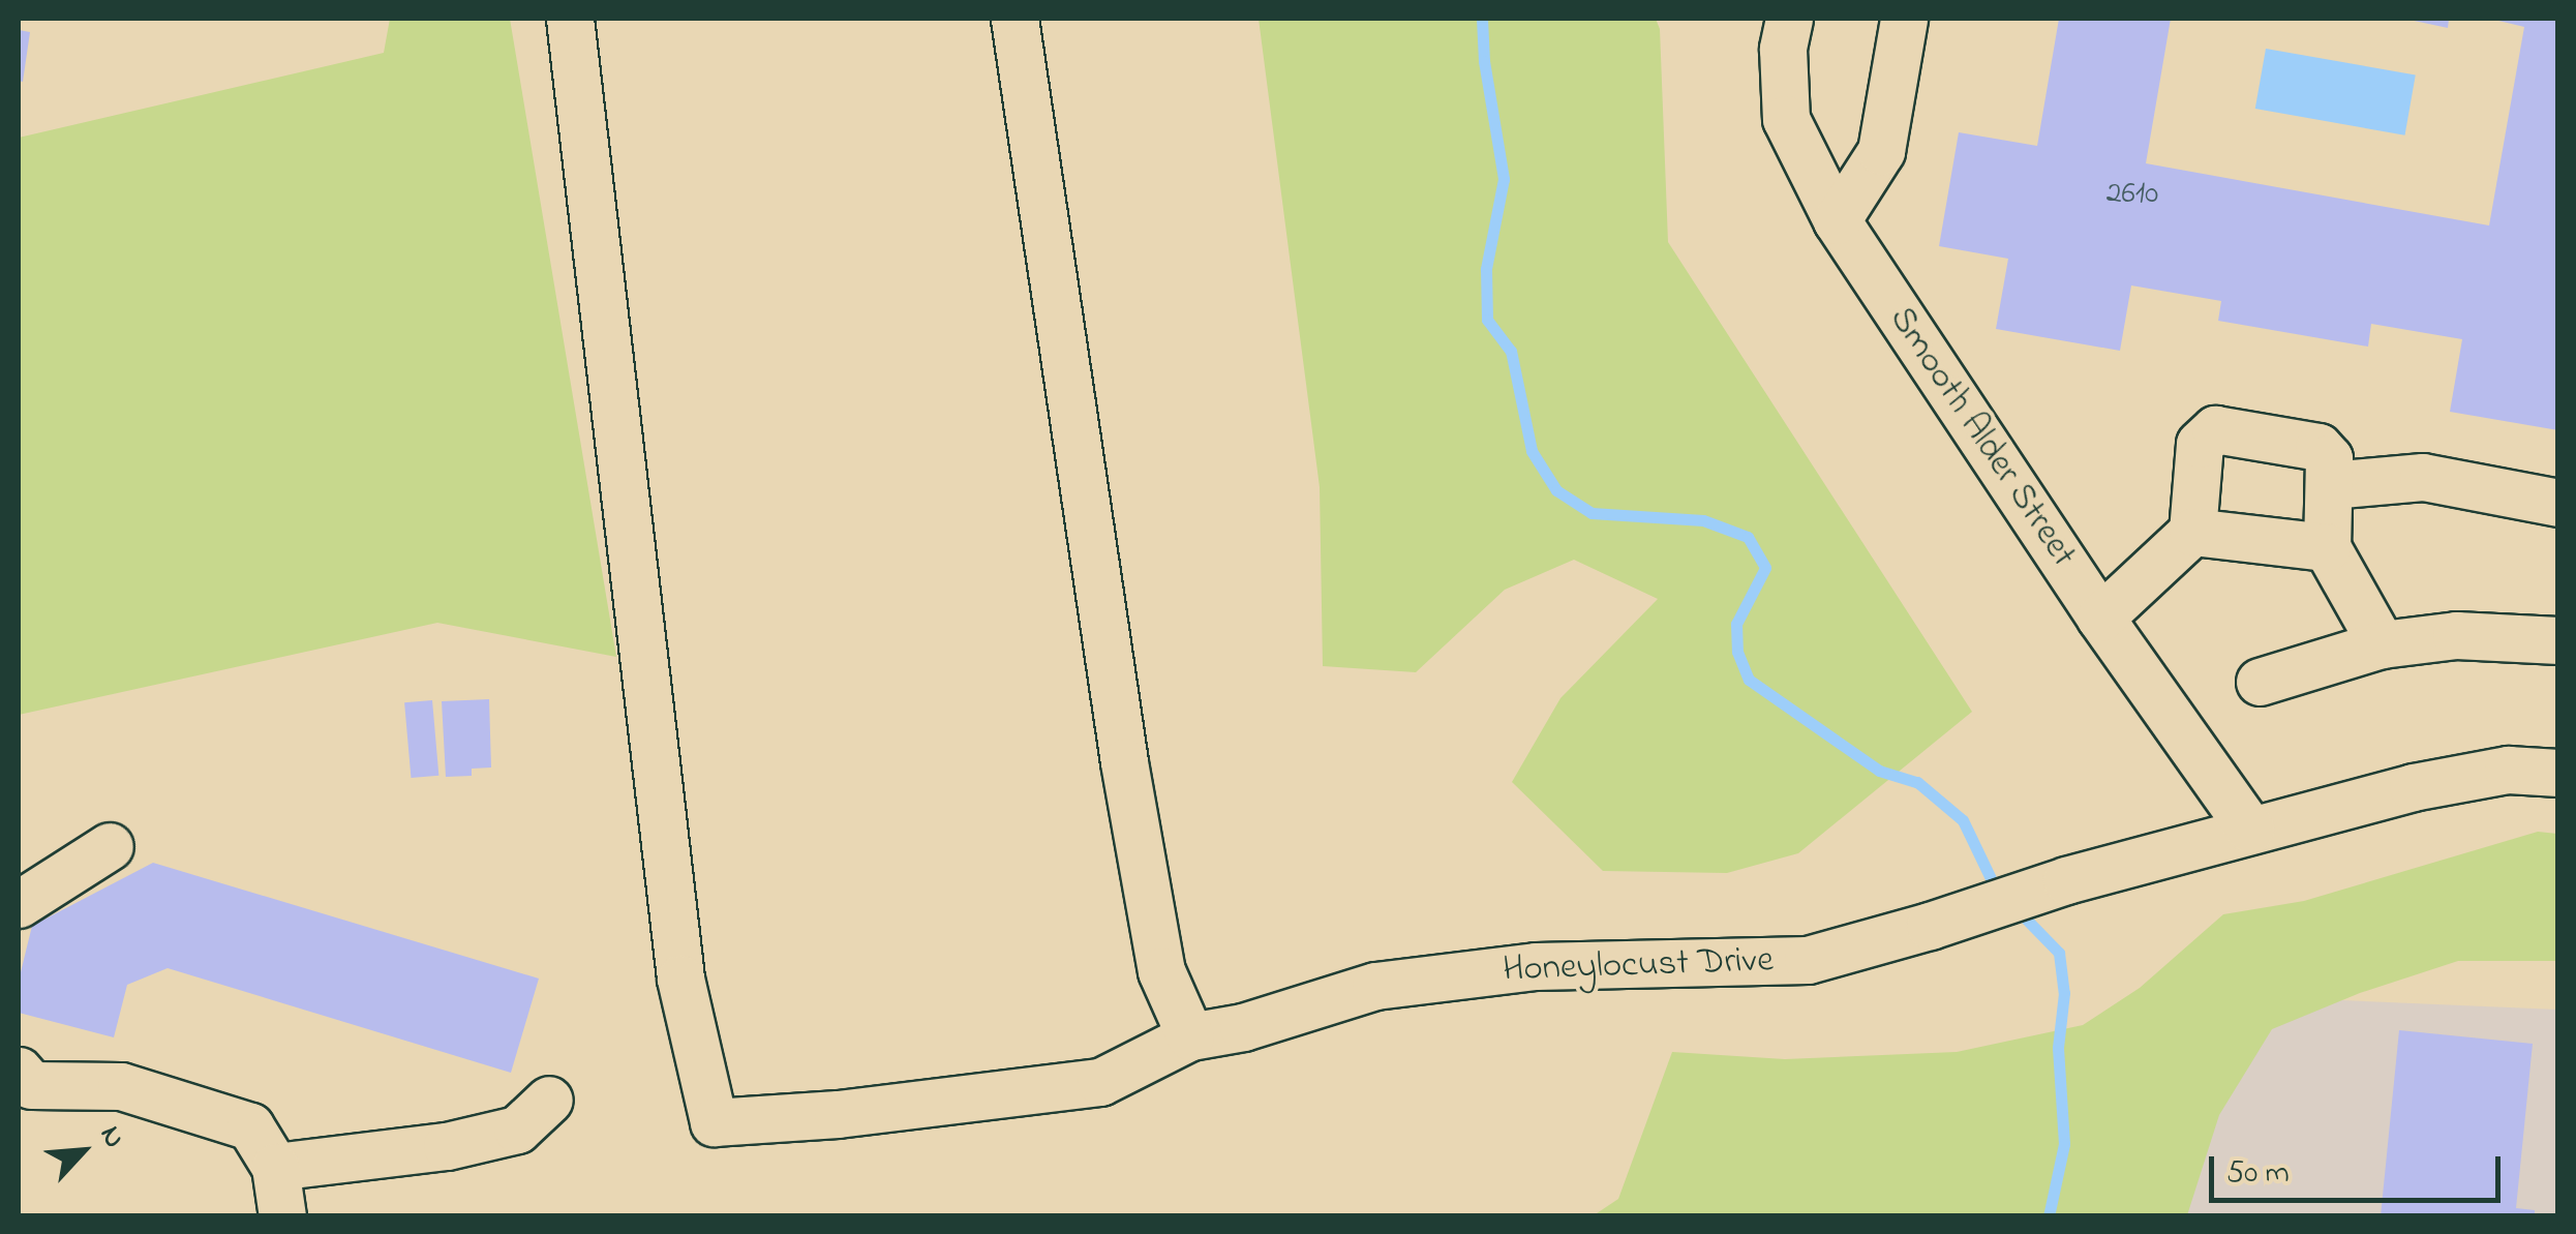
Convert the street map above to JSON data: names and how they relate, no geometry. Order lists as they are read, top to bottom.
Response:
{
  "streets": {
    "street": ["Smooth Alder Street", "Honeylocust Drive"]
  },
  "crossings": [
    ["Smooth Alder Street", "Honeylocust Drive"]
  ],
  "house_numbers": ["2610"],
  "scale_bar": "50 m",
  "north": "top right"
}
